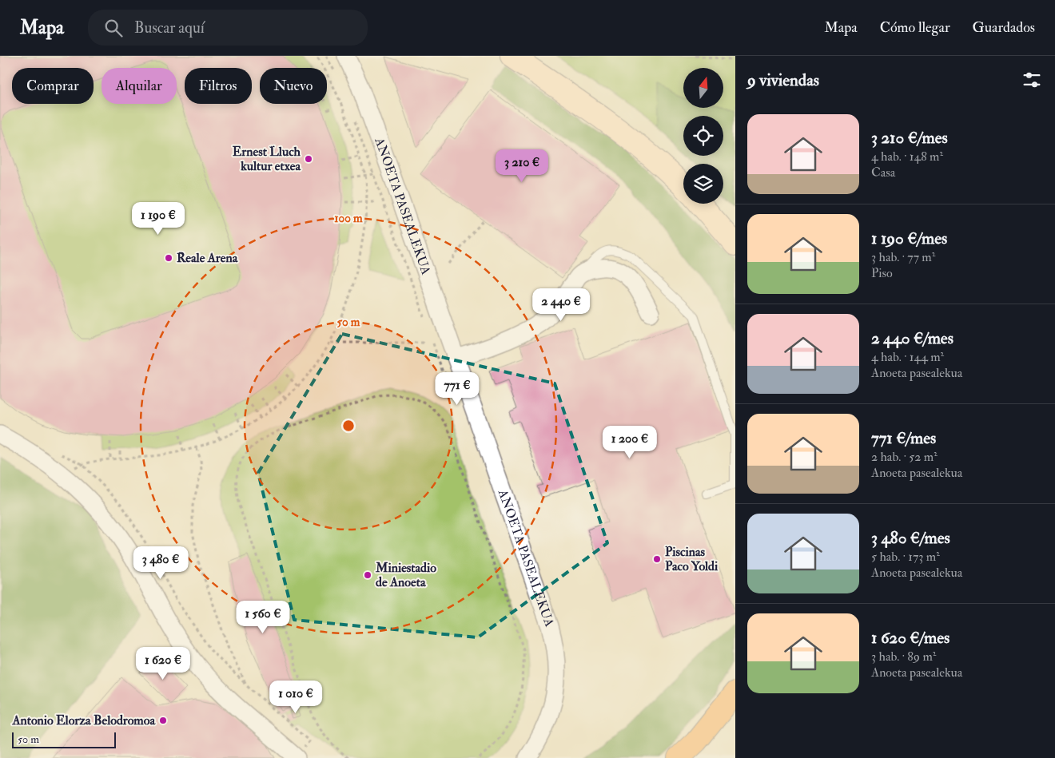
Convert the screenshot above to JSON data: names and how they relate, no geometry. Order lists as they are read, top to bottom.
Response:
{
  "streets": {
    "street": ["ANOETA PASEALEKUA"]
  },
  "places": [
    "Ernest Lluch kultur etxea",
    "Reale Arena",
    "Piscinas Paco Yoldi",
    "Miniestadio de Anoeta",
    "Antonio Elorza Belodromoa"
  ],
  "scale_bar": "50 m",
  "north": "top",
  "page": {
    "header": "Mapa",
    "search": "Buscar aquí",
    "nav": ["Mapa", "Cómo llegar", "Guardados"],
    "heading": "9 viviendas",
    "chip": [
      "Comprar",
      "Alquilar",
      "Filtros",
      "Nuevo"
    ],
    "list": [
      {
        "name": "3 210 €/mes",
        "note": "4 hab. · 148 m² · Casa"
      },
      {
        "name": "1 190 €/mes",
        "note": "3 hab. · 77 m² · Piso"
      },
      {
        "name": "2 440 €/mes",
        "note": "4 hab. · 144 m² · Anoeta pasealekua"
      },
      {
        "name": "771 €/mes",
        "note": "2 hab. · 52 m² · Anoeta pasealekua"
      },
      {
        "name": "3 480 €/mes",
        "note": "5 hab. · 173 m² · Anoeta pasealekua"
      },
      {
        "name": "1 620 €/mes",
        "note": "3 hab. · 89 m² · Anoeta pasealekua"
      }
    ],
    "price": [
      "3 210 €",
      "1 190 €",
      "2 440 €",
      "771 €",
      "1 200 €",
      "3 480 €",
      "1 560 €",
      "1 620 €",
      "1 010 €"
    ],
    "scale": "50 m"
  },
  "rings": ["100 m", "50 m"]
}
